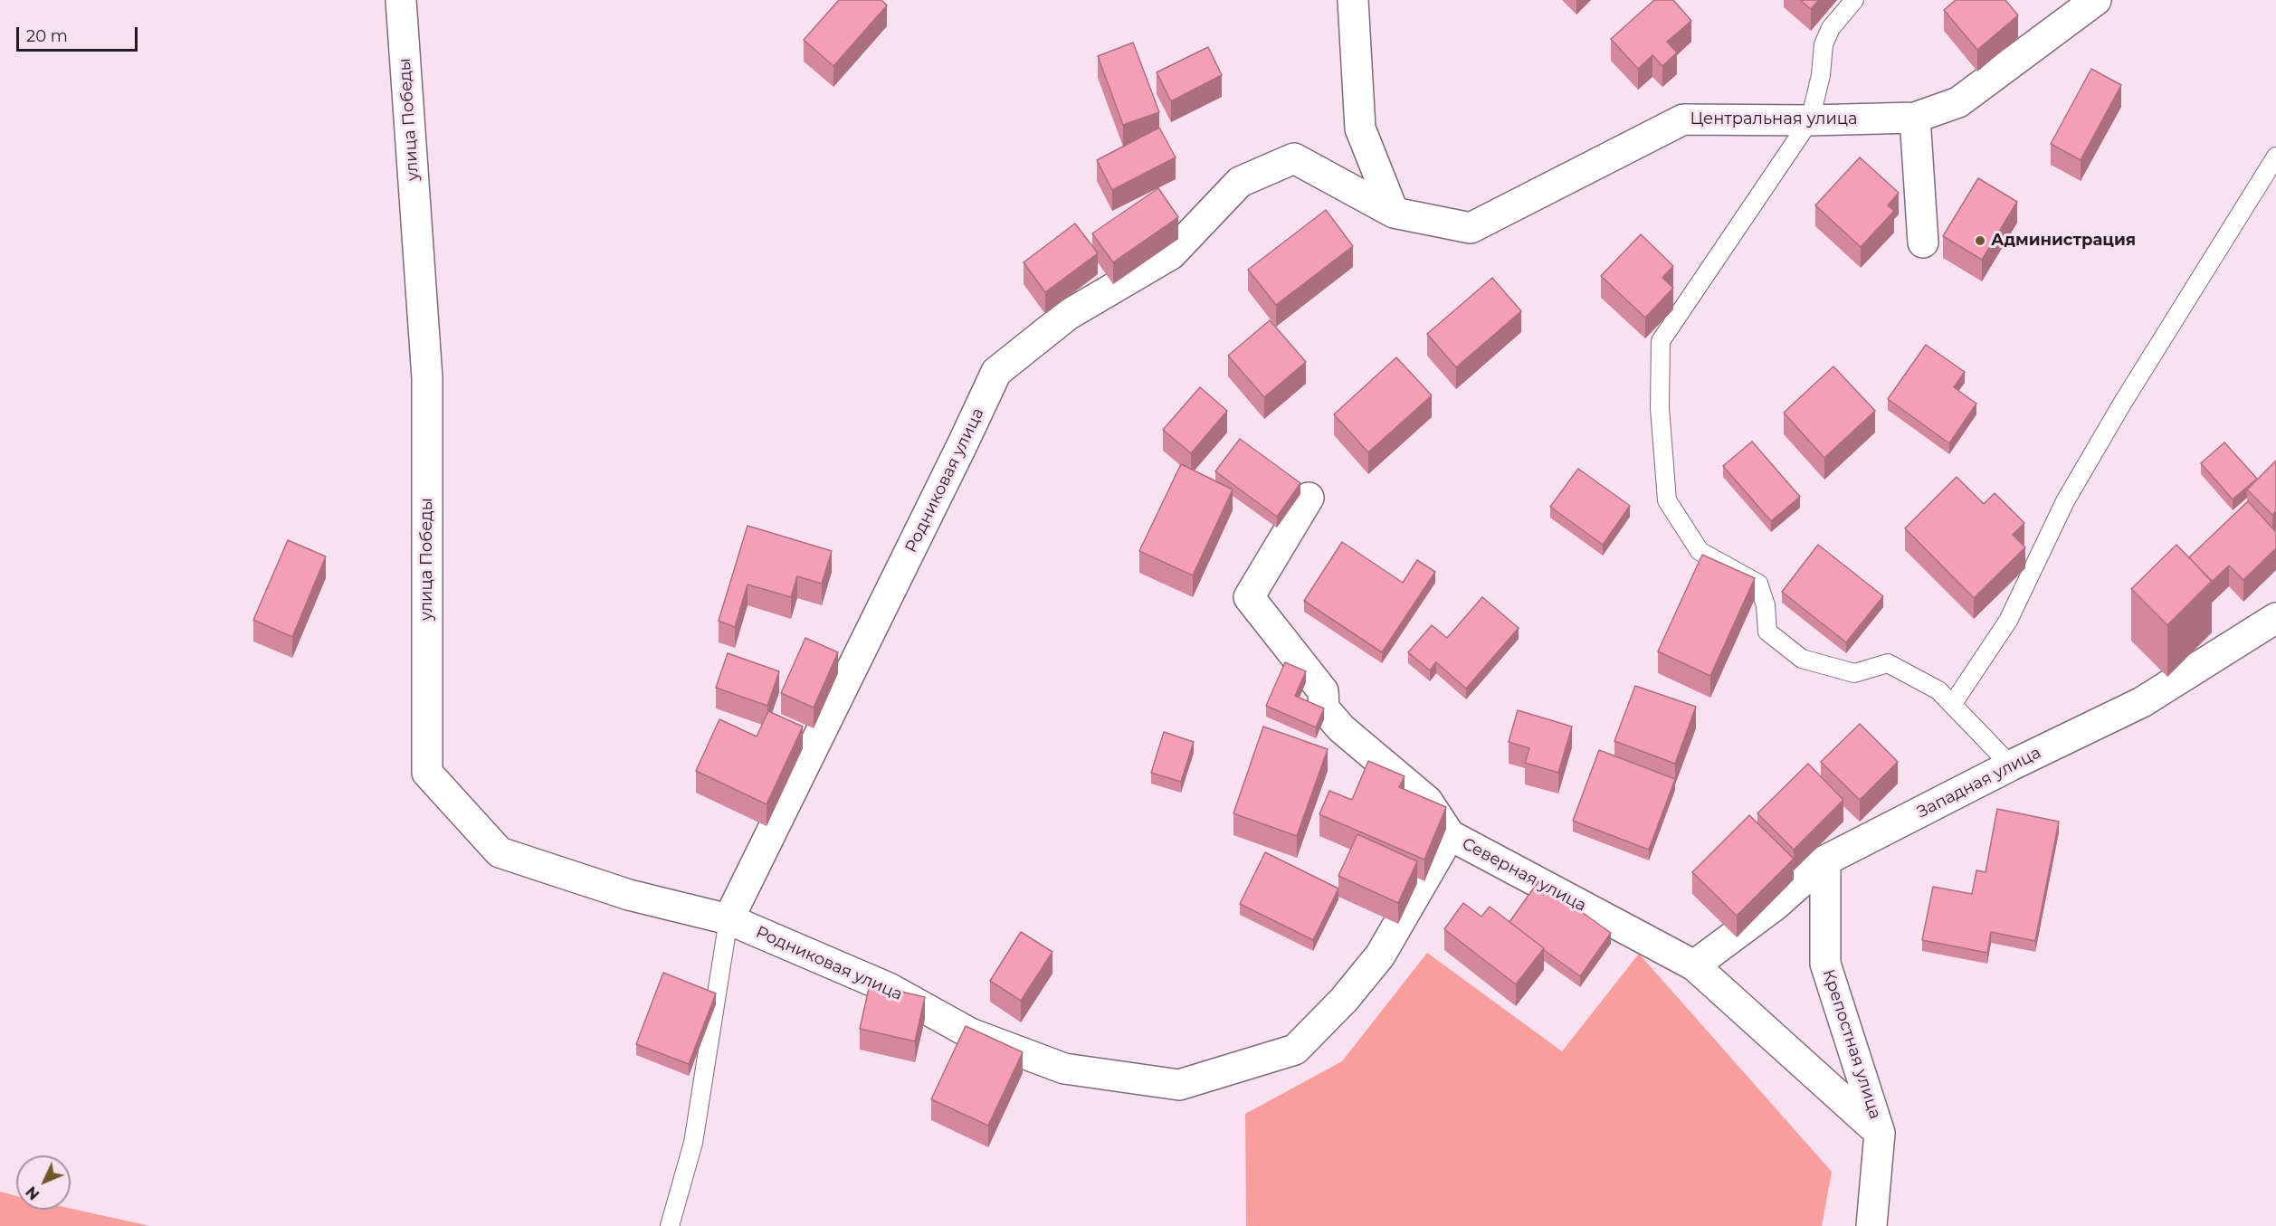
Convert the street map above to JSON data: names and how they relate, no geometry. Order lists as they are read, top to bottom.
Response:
{
  "streets": {
    "street": [
      "улица Победы",
      "Центральная улица",
      "Родниковая улица",
      "Западная улица",
      "Северная улица",
      "Крепостная улица"
    ]
  },
  "crossings": [
    ["улица Победы", "Родниковая улица"],
    ["Центральная улица", "Родниковая улица"],
    ["Родниковая улица", "Северная улица"],
    ["Западная улица", "Северная улица"],
    ["Западная улица", "Крепостная улица"],
    ["Северная улица", "Крепостная улица"]
  ],
  "places": ["Администрация"],
  "scale_bar": "20 m",
  "north": "bottom left"
}
